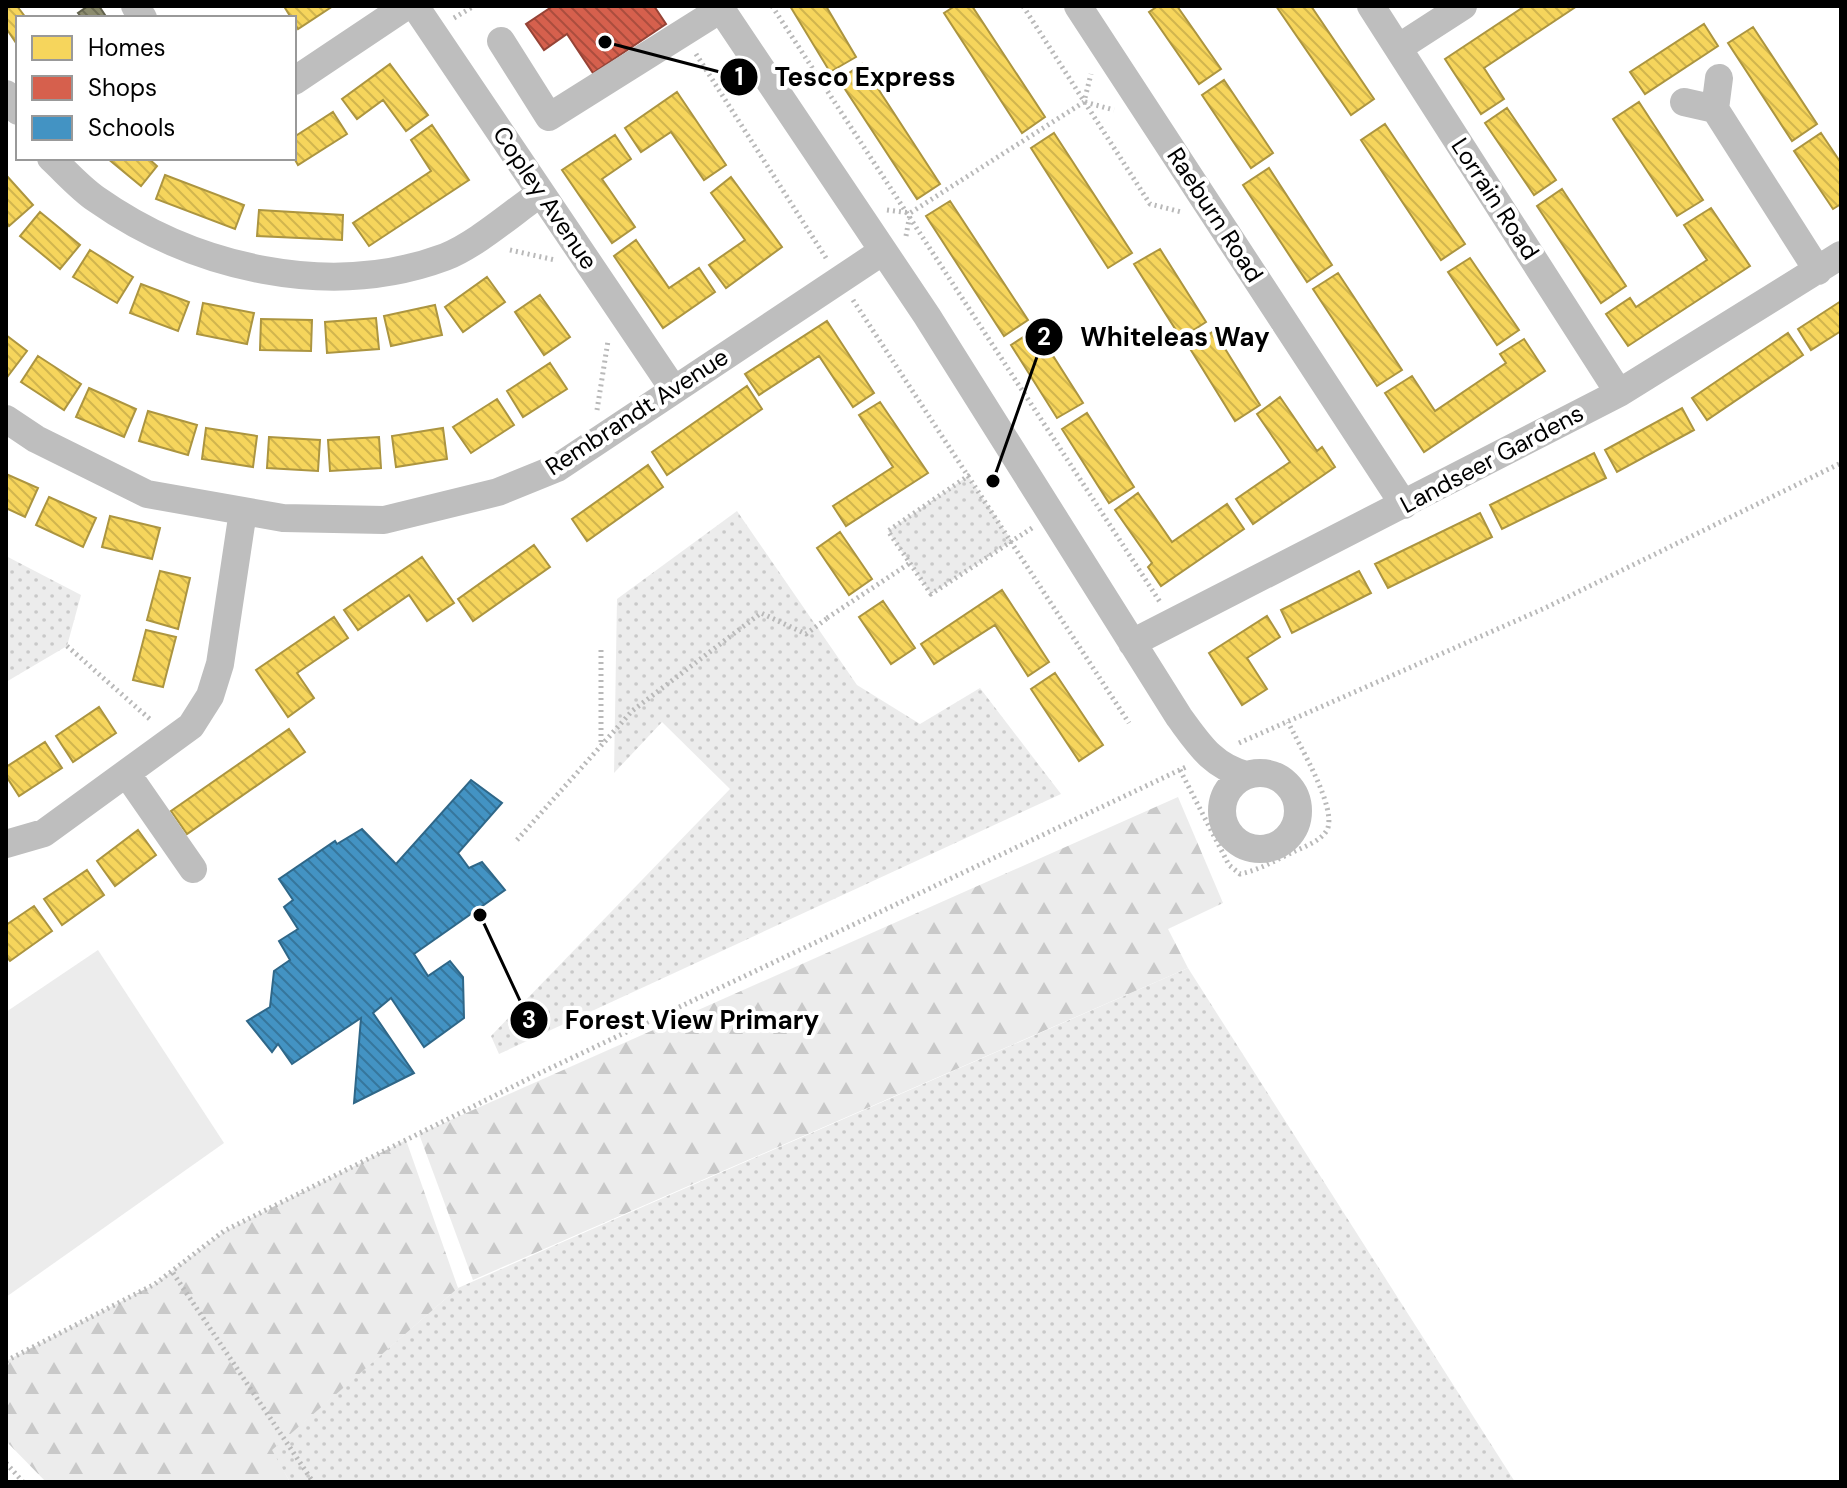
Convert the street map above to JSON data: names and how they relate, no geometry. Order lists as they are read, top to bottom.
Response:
{
  "streets": {
    "street": [
      "Copley Avenue",
      "Lorrain Road",
      "Raeburn Road",
      "Rembrandt Avenue",
      "Landseer Gardens"
    ]
  },
  "crossings": [
    ["Copley Avenue", "Rembrandt Avenue"],
    ["Lorrain Road", "Landseer Gardens"],
    ["Raeburn Road", "Landseer Gardens"]
  ],
  "places": ["Tesco Express", "Whiteleas Way", "Forest View Primary"],
  "legend": ["Homes", "Shops", "Schools"]
}
